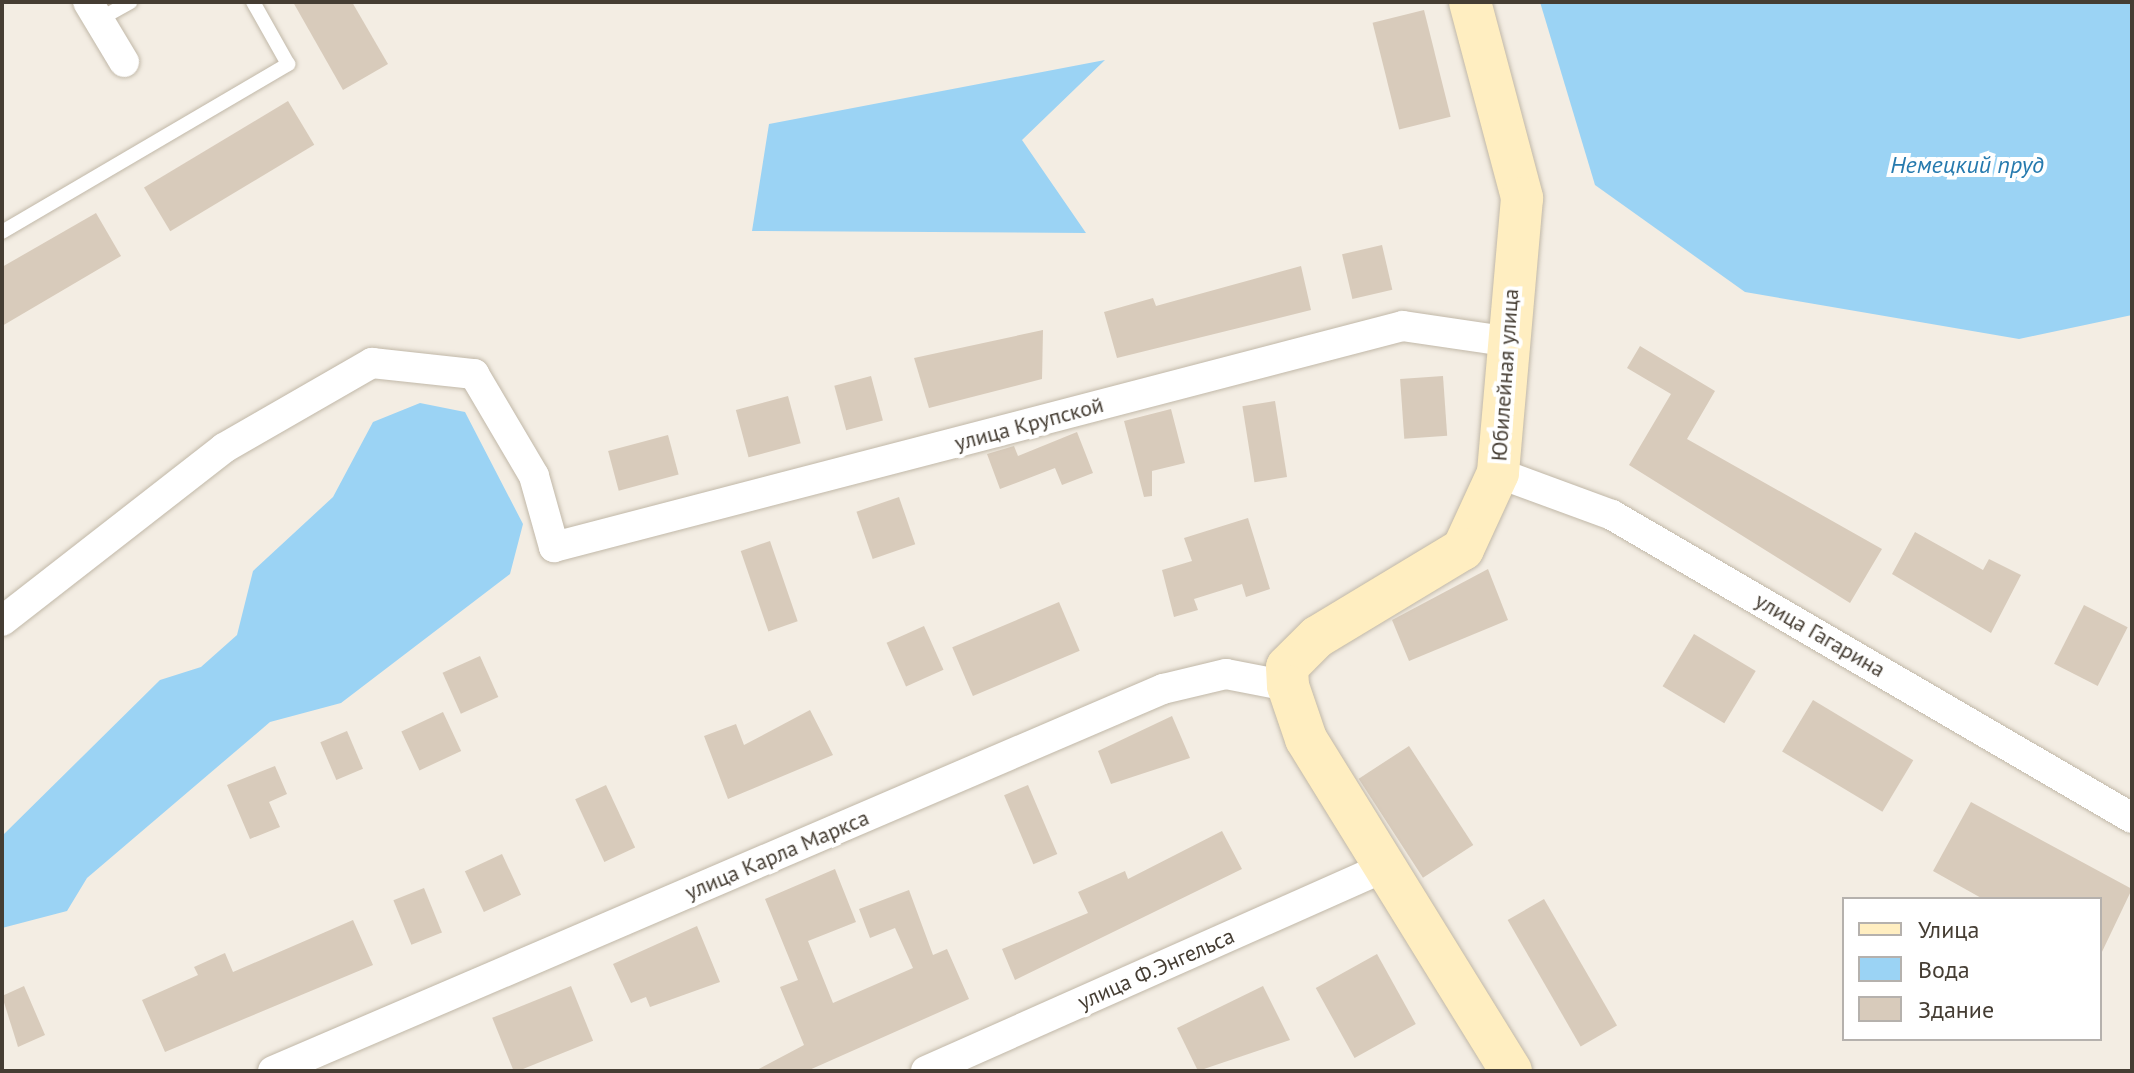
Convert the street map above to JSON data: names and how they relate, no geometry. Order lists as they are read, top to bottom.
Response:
{
  "streets": {
    "street": [
      "Юбилейная улица",
      "улица Крупской",
      "улица Гагарина",
      "улица Карла Маркса",
      "улица Ф.Энгельса"
    ]
  },
  "crossings": [
    ["Юбилейная улица", "улица Крупской"],
    ["Юбилейная улица", "улица Гагарина"],
    ["Юбилейная улица", "улица Карла Маркса"]
  ],
  "water": ["Немецкий пруд"],
  "legend": ["Улица", "Вода", "Здание"]
}
